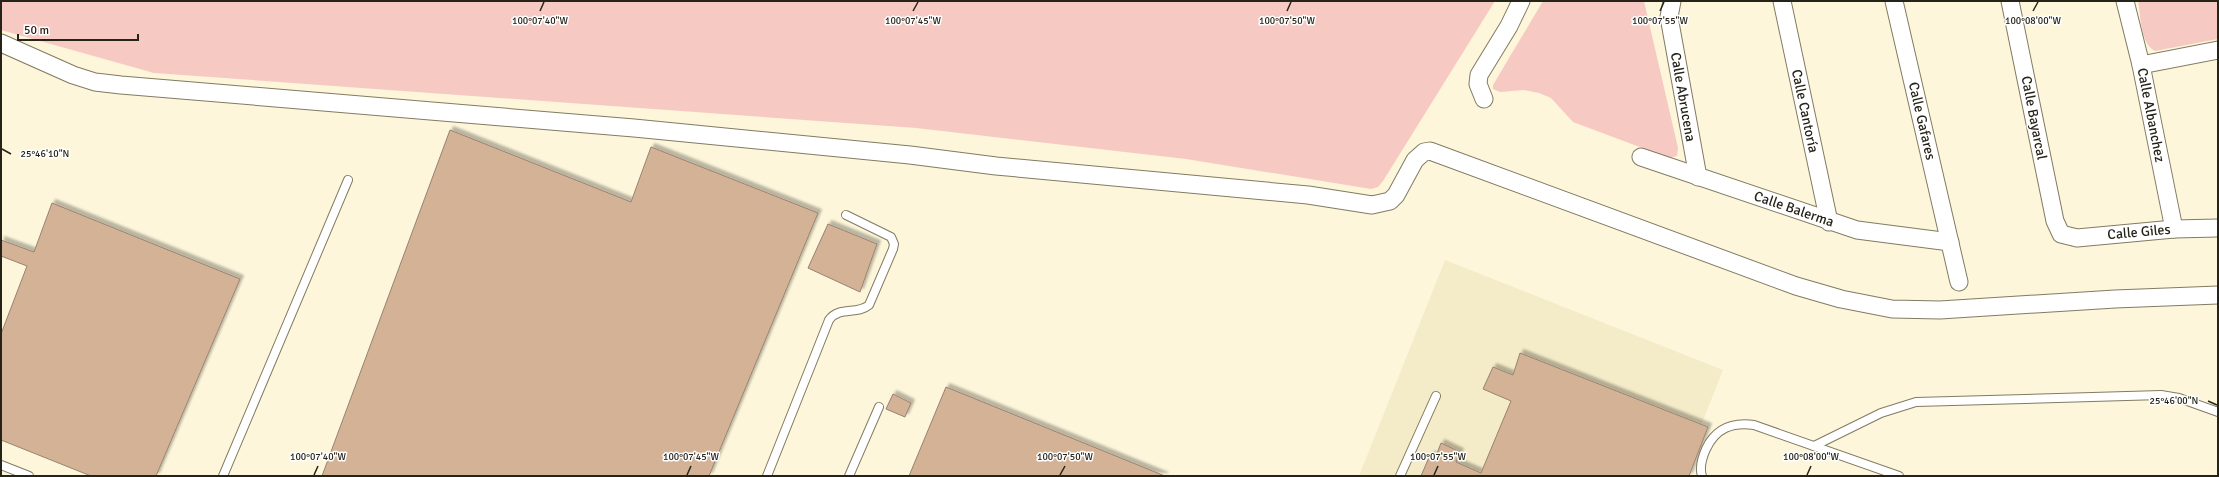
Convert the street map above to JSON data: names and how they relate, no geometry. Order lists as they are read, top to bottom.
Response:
{
  "streets": {
    "street": [
      "Calle Abrucena",
      "Calle Cantoría",
      "Calle Albanchez",
      "Calle Bayarcal",
      "Calle Gafares",
      "Calle Balerma",
      "Calle Giles"
    ]
  },
  "crossings": [
    ["Calle Abrucena", "Calle Balerma"],
    ["Calle Cantoría", "Calle Balerma"],
    ["Calle Albanchez", "Calle Giles"],
    ["Calle Bayarcal", "Calle Giles"],
    ["Calle Gafares", "Calle Balerma"]
  ],
  "scale_bar": "50 m",
  "coordinates": [
    "100°07'40\"W",
    "100°07'45\"W",
    "100°07'50\"W",
    "100°07'55\"W",
    "100°08'00\"W",
    "25°46'10\"N",
    "25°46'00\"N"
  ]
}
